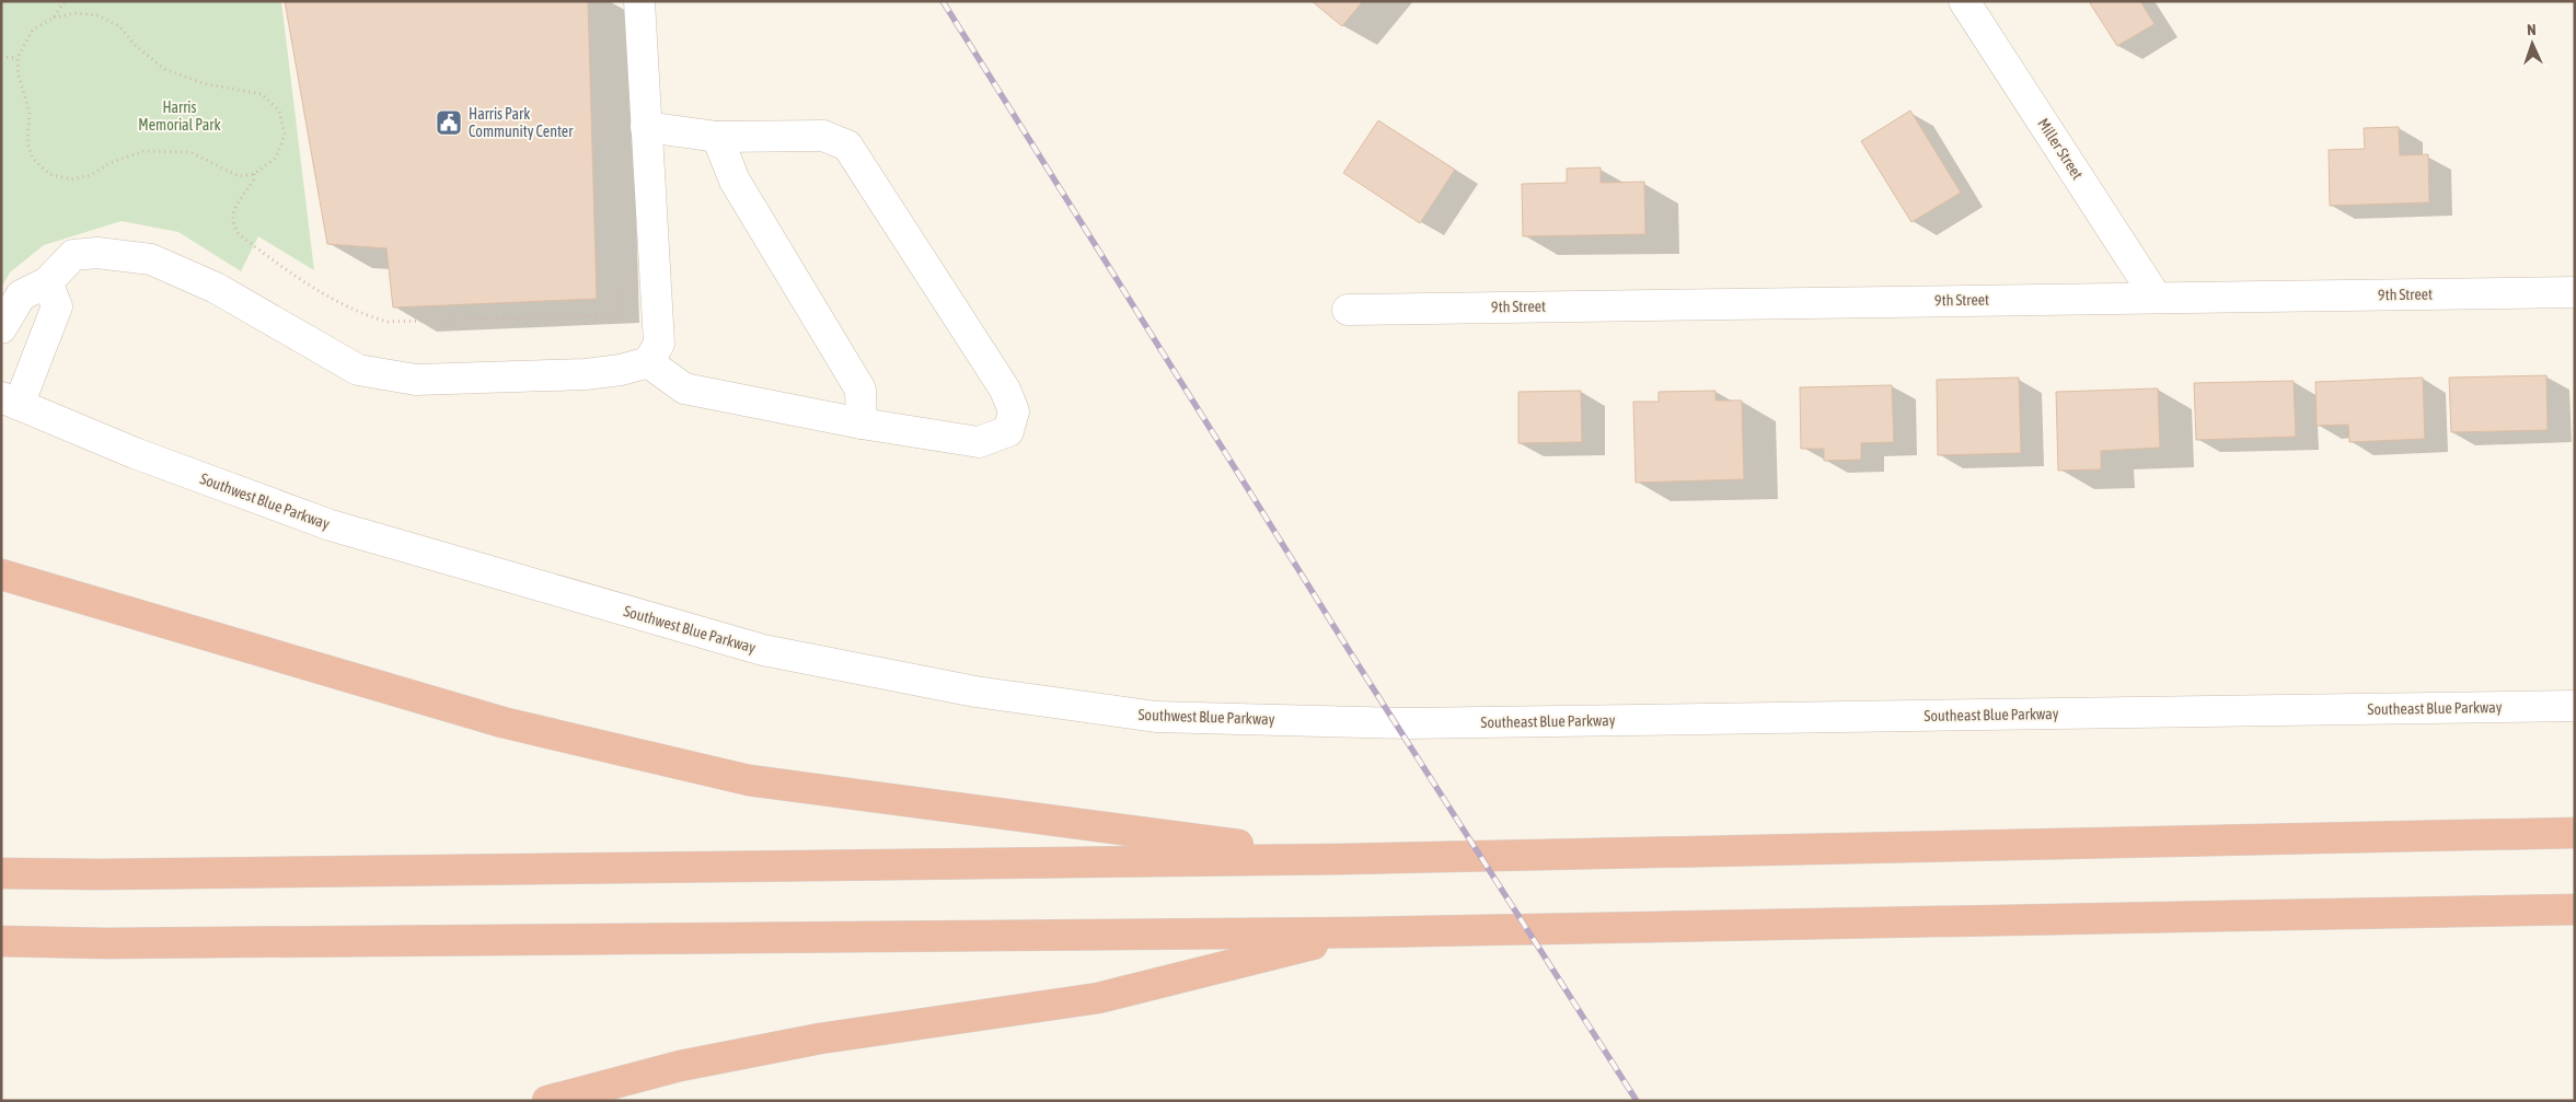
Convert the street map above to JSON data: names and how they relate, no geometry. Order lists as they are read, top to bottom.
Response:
{
  "streets": {
    "street": [
      "Miller Street",
      "9th Street",
      "Southwest Blue Parkway",
      "Southeast Blue Parkway"
    ]
  },
  "crossings": [
    ["Miller Street", "9th Street"],
    ["Southwest Blue Parkway", "Southeast Blue Parkway"]
  ],
  "parks": ["Harris Memorial Park"],
  "places": {
    "public building": ["Harris Park Community Center"]
  },
  "north": "top"
}
